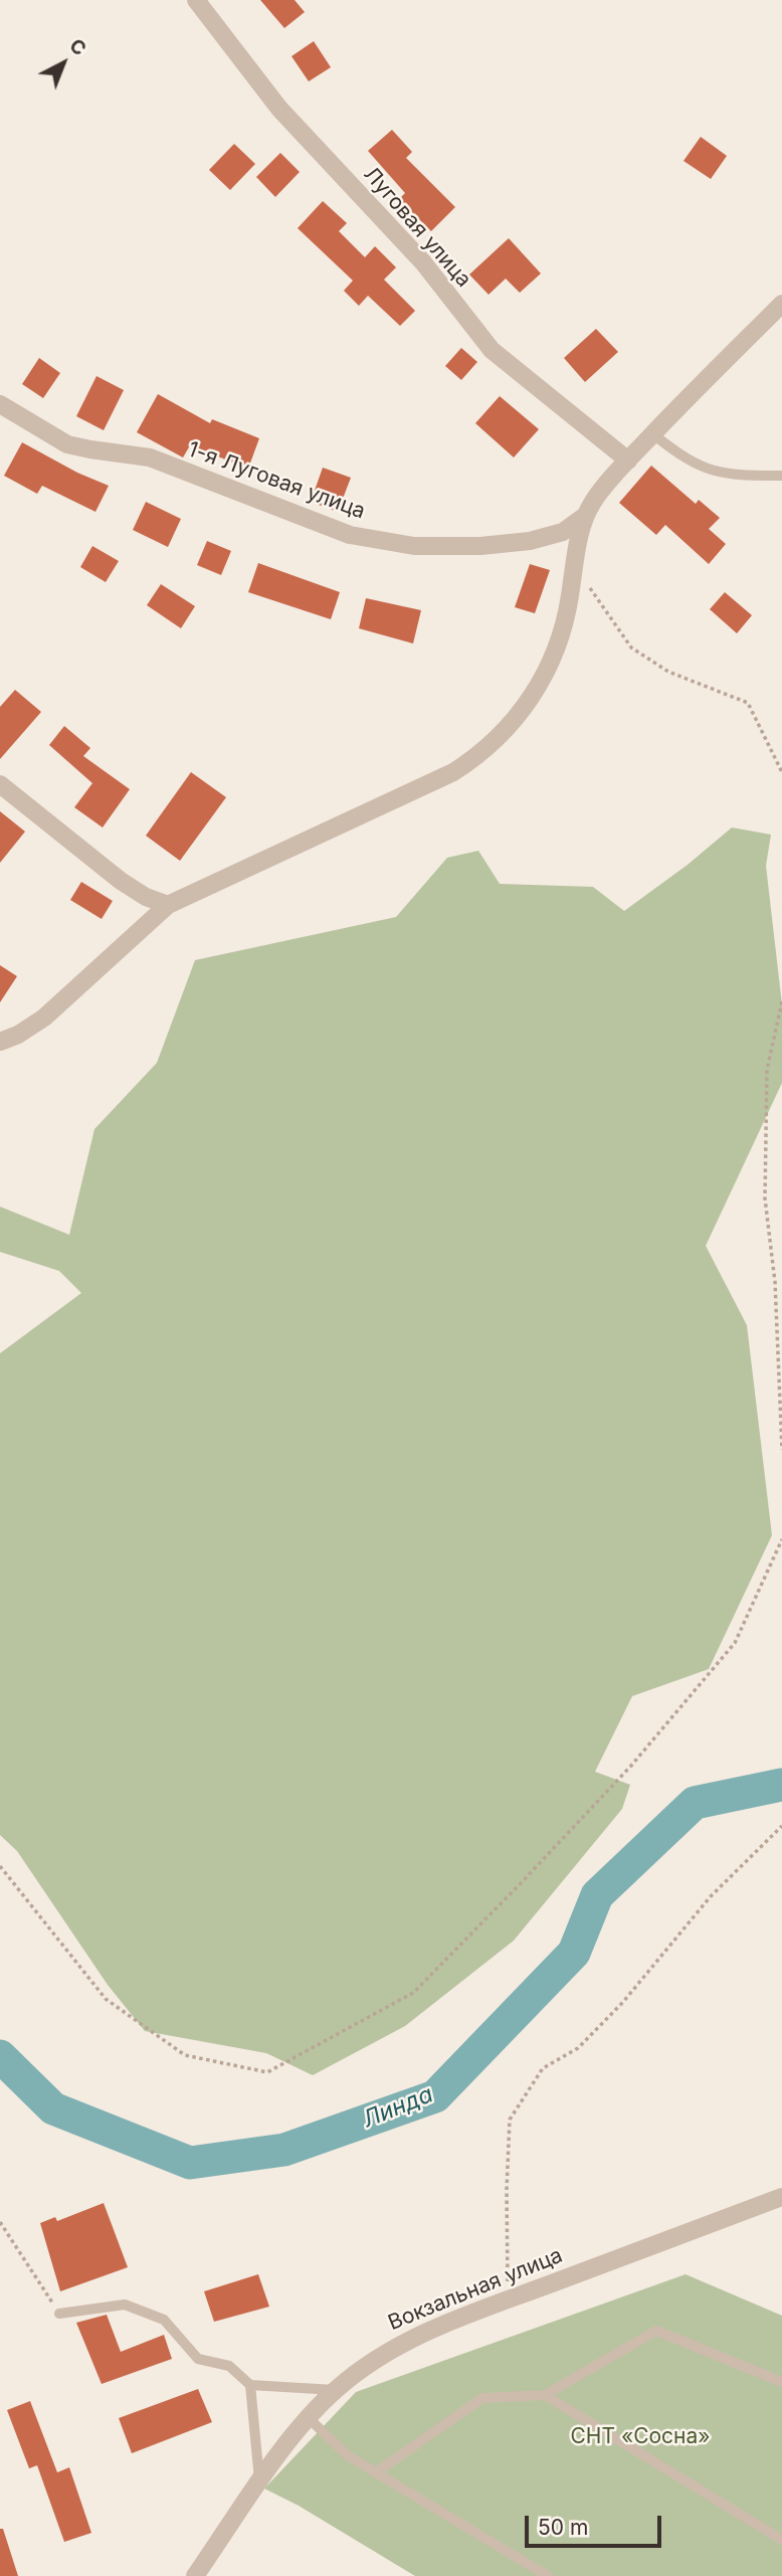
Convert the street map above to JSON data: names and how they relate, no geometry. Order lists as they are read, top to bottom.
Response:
{
  "streets": {
    "street": ["Луговая улица", "1-я Луговая улица", "Вокзальная улица"]
  },
  "water": ["Линда"],
  "parks": ["СНТ «Сосна»"],
  "scale_bar": "50 m",
  "north": "top right"
}
